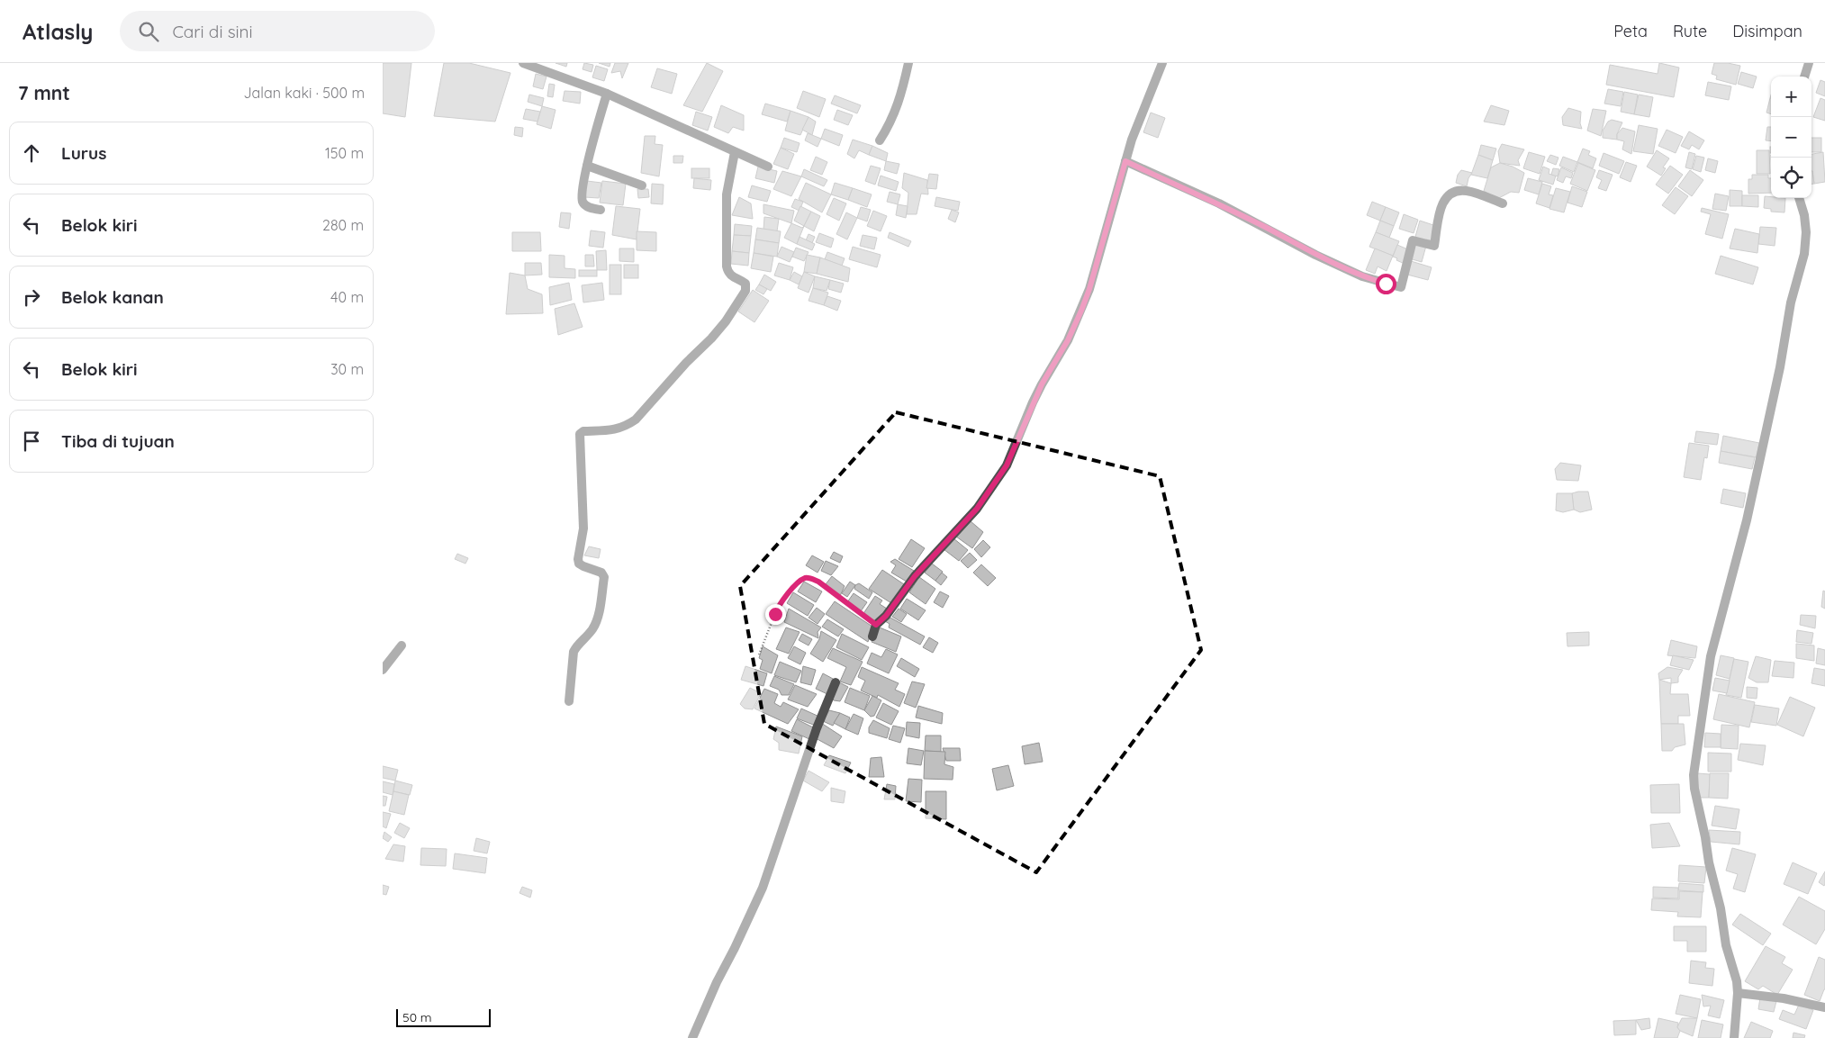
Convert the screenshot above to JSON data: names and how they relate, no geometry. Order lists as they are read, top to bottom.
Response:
{
  "scale_bar": "50 m",
  "page": {
    "header": "Atlasly",
    "search": "Cari di sini",
    "nav": ["Peta", "Rute", "Disimpan"],
    "heading": ["7 mnt", "Jalan kaki · 500 m"],
    "map_buttons": ["+", "−"],
    "list": [
      ["Lurus", "150 m"],
      ["Belok kiri", "280 m"],
      ["Belok kanan", "40 m"],
      ["Belok kiri", "30 m"],
      "Tiba di tujuan"
    ],
    "scale": "50 m"
  }
}
